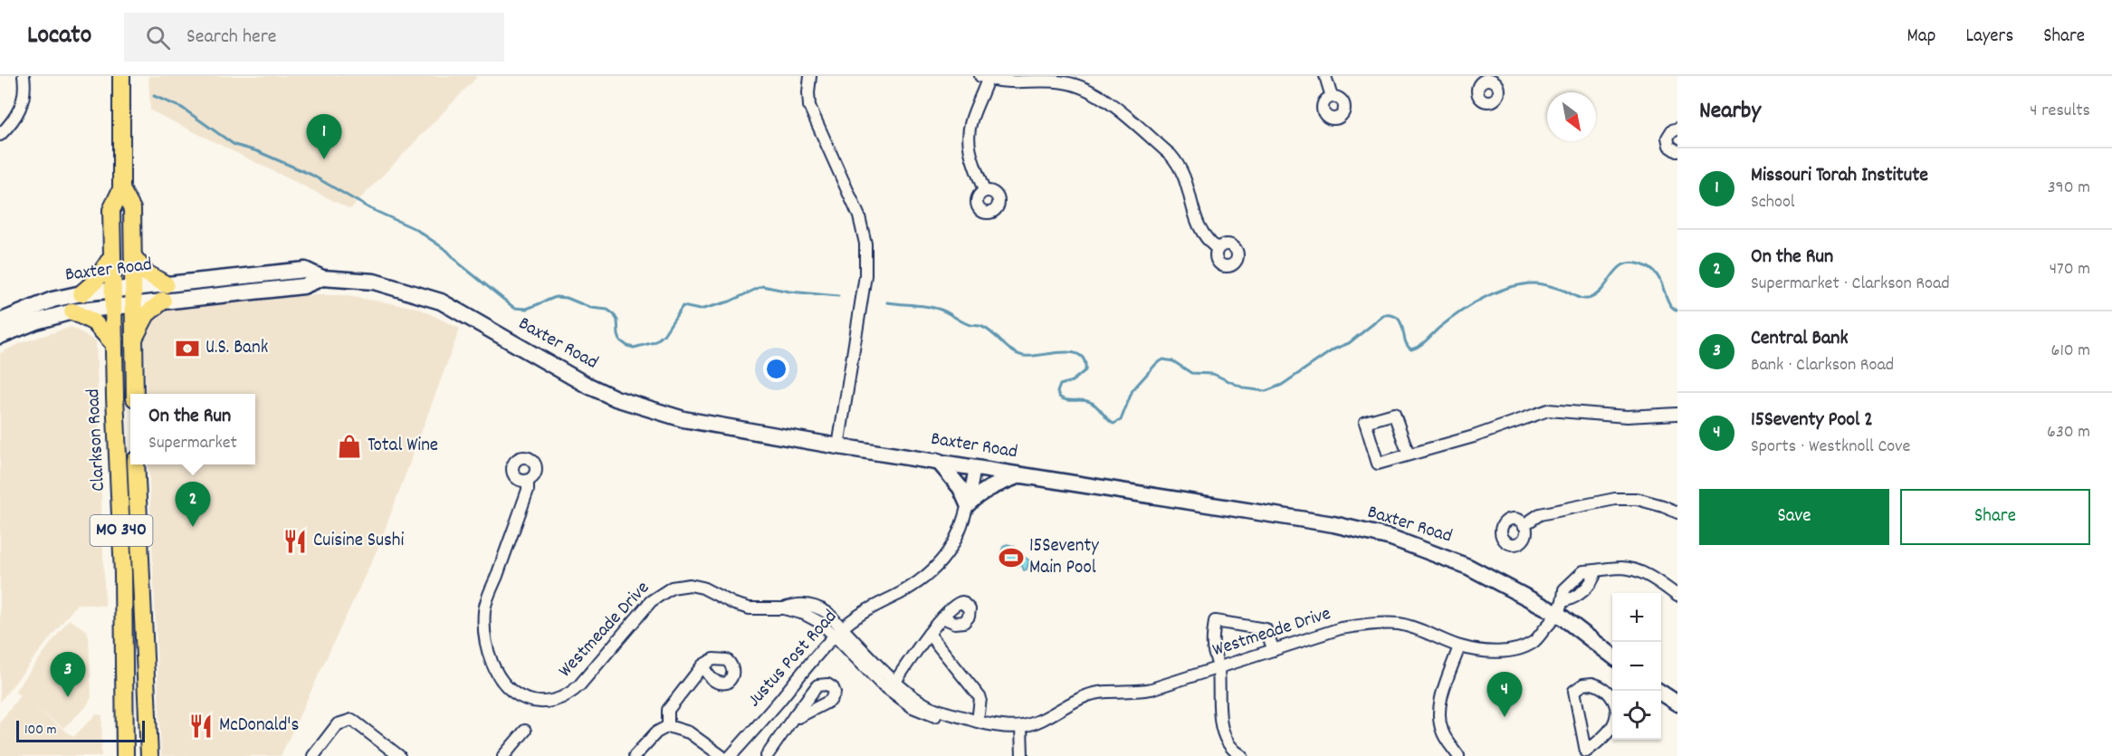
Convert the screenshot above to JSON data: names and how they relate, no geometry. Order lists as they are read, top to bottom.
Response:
{
  "streets": {
    "main road": ["Baxter Road", "Clarkson Road", "MO 340"],
    "street": ["Westmeade Drive", "Justus Post Road"]
  },
  "crossings": [
    ["Baxter Road", "Clarkson Road"],
    ["Baxter Road", "Westmeade Drive"],
    ["Baxter Road", "Justus Post Road"],
    ["Westmeade Drive", "Justus Post Road"]
  ],
  "places": {
    "bank": ["U.S. Bank"],
    "shop": ["Total Wine"],
    "restaurant": ["Cuisine Sushi", "McDonald's"],
    "sports": ["15Seventy Main Pool"]
  },
  "scale_bar": "100 m",
  "north": "bottom right",
  "page": {
    "header": "Locato",
    "search": "Search here",
    "nav": ["Map", "Layers", "Share"],
    "heading": ["Nearby", "4 results"],
    "pins": [
      "1",
      "2",
      "3",
      "4"
    ],
    "list": [
      {
        "mark": "1",
        "name": "Missouri Torah Institute",
        "note": "School",
        "value": "390 m"
      },
      {
        "mark": "2",
        "name": "On the Run",
        "note": "Supermarket · Clarkson Road",
        "value": "470 m"
      },
      {
        "mark": "3",
        "name": "Central Bank",
        "note": "Bank · Clarkson Road",
        "value": "610 m"
      },
      {
        "mark": "4",
        "name": "15Seventy Pool 2",
        "note": "Sports · Westknoll Cove",
        "value": "630 m"
      }
    ],
    "popup": ["On the Run", "Supermarket"],
    "buttons": ["Save", "Share"],
    "map_buttons": ["+", "−"],
    "scale": "100 m"
  }
}
